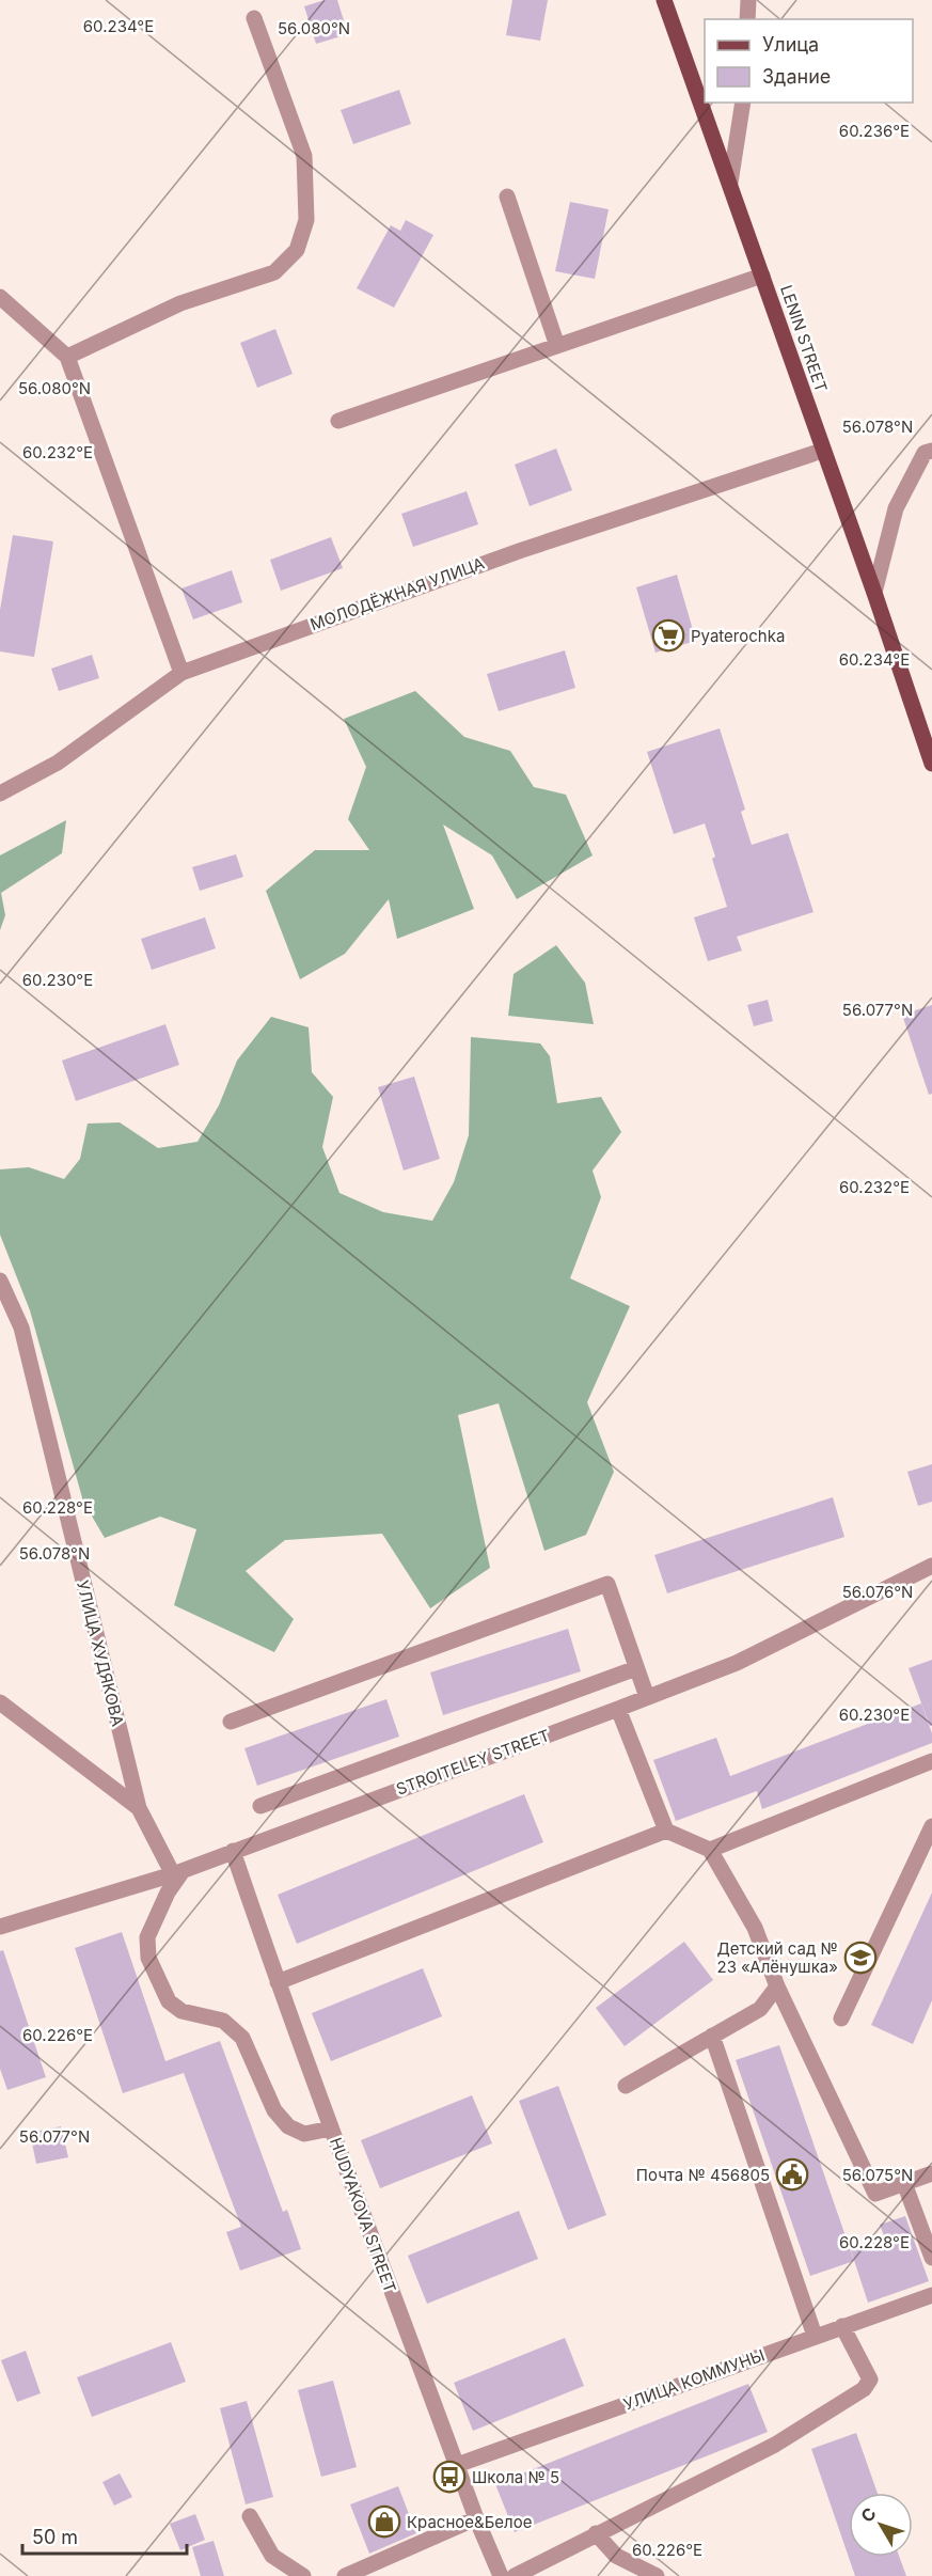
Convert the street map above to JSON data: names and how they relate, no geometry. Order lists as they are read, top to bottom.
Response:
{
  "streets": {
    "main road": ["LENIN STREET"],
    "street": [
      "МОЛОДЁЖНАЯ УЛИЦА",
      "УЛИЦА ХУДЯКОВА",
      "STROITELEY STREET",
      "HUDYAKOVA STREET",
      "УЛИЦА КОММУНЫ"
    ]
  },
  "crossings": [
    ["LENIN STREET", "МОЛОДЁЖНАЯ УЛИЦА"],
    ["УЛИЦА ХУДЯКОВА", "STROITELEY STREET"],
    ["STROITELEY STREET", "HUDYAKOVA STREET"],
    ["HUDYAKOVA STREET", "УЛИЦА КОММУНЫ"]
  ],
  "places": {
    "supermarket": ["Pyaterochka"],
    "school or university": ["Детский сад № 23 «Алёнушка»"],
    "public building": ["Почта № 456805"],
    "bus stop": ["Школа № 5"],
    "shop": ["Красное&Белое"]
  },
  "legend": ["Улица", "Здание"],
  "scale_bar": "50 m",
  "north": "top left",
  "coordinates": [
    "60.234°E",
    "56.080°N",
    "60.236°E",
    "56.078°N",
    "60.232°E",
    "60.230°E",
    "56.077°N",
    "60.228°E",
    "56.076°N",
    "60.226°E",
    "56.075°N"
  ]
}
